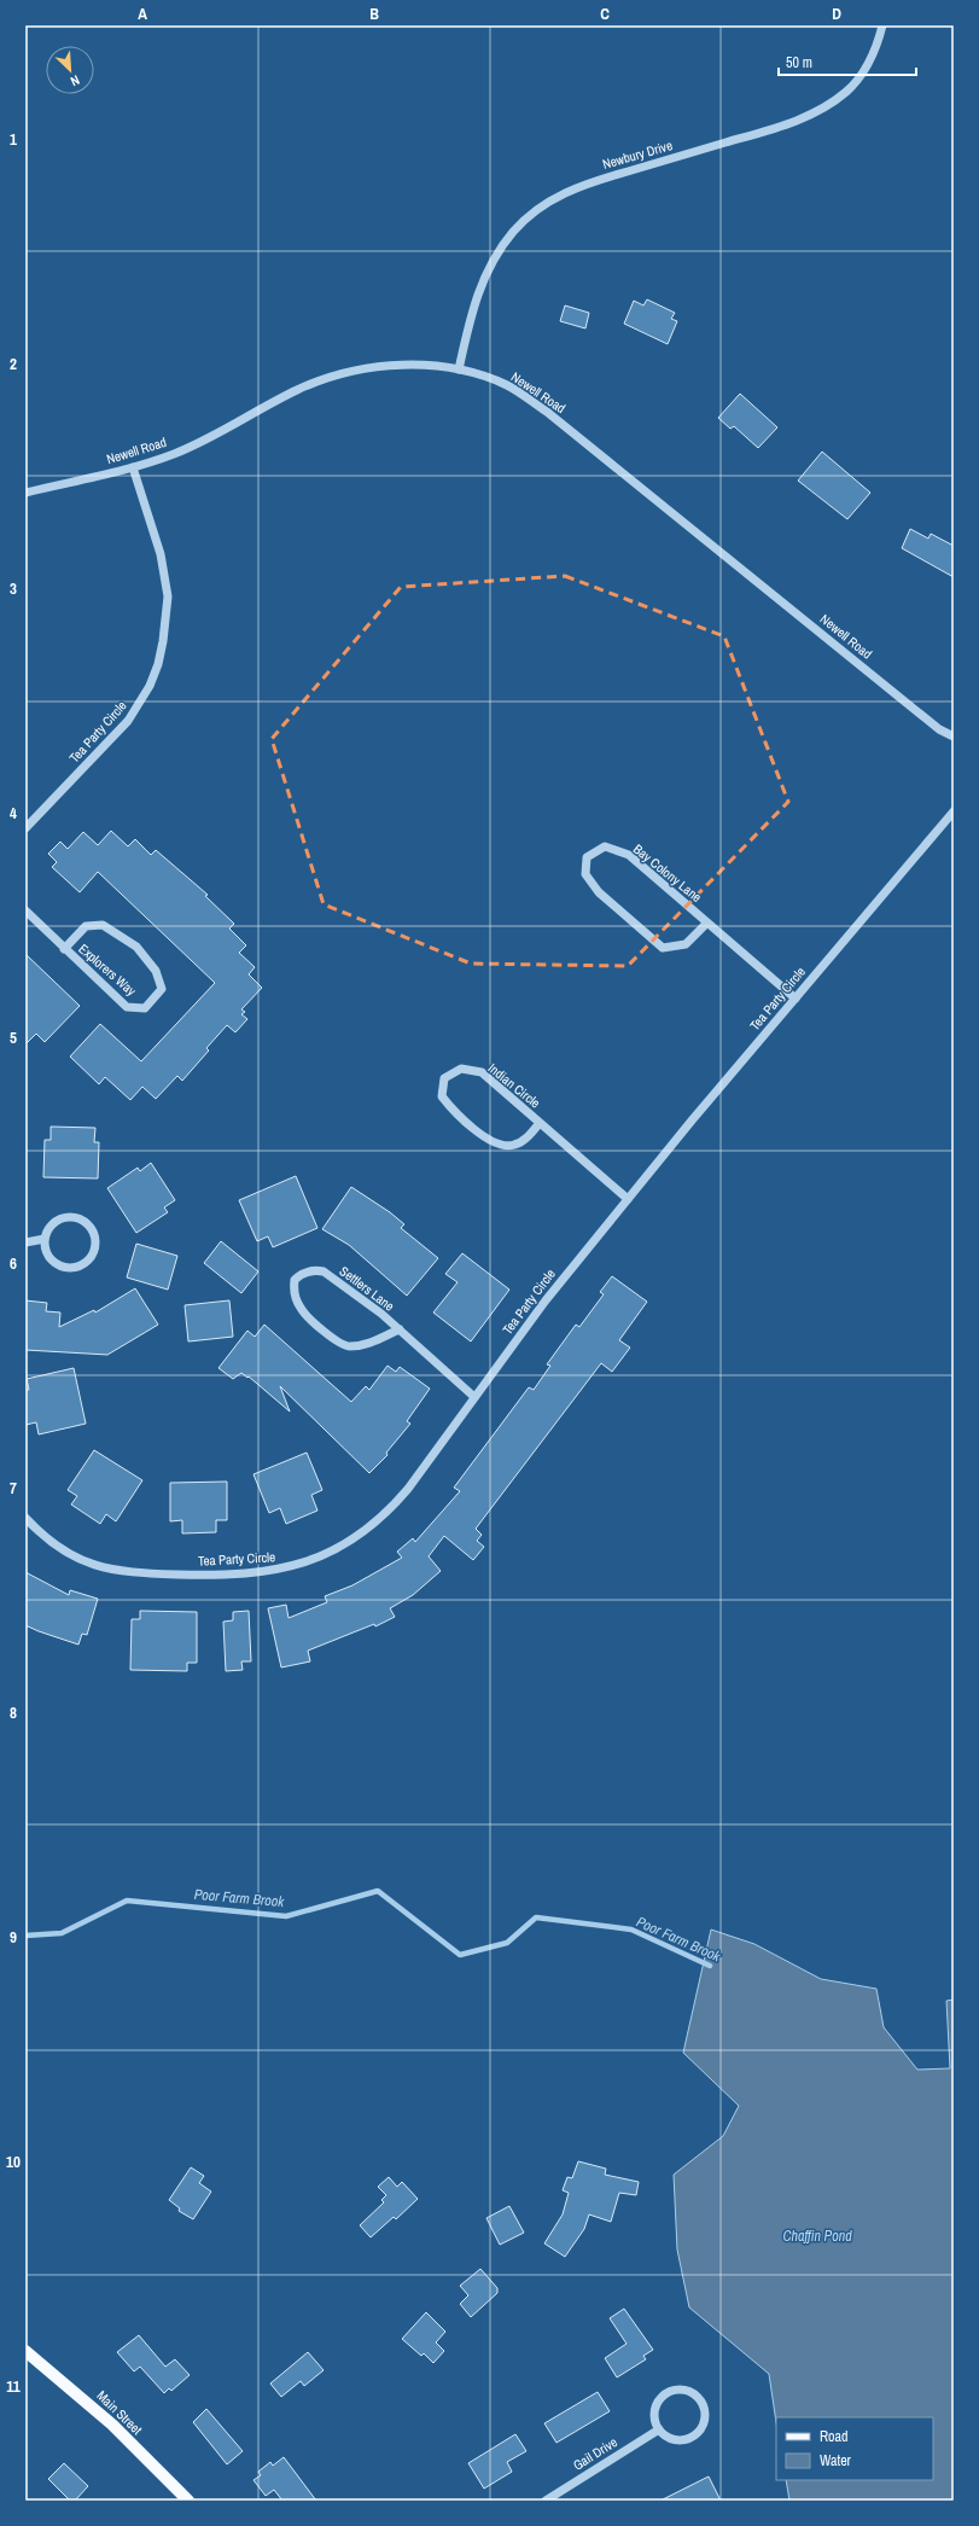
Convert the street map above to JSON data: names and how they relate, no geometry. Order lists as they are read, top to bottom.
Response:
{
  "streets": {
    "main road": ["Main Street"],
    "street": [
      "Newbury Drive",
      "Newell Road",
      "Tea Party Circle",
      "Bay Colony Lane",
      "Explorers Way",
      "Indian Circle",
      "Settlers Lane",
      "Gail Drive"
    ]
  },
  "crossings": [
    ["Newbury Drive", "Newell Road"],
    ["Newell Road", "Tea Party Circle"],
    ["Tea Party Circle", "Bay Colony Lane"],
    ["Tea Party Circle", "Indian Circle"],
    ["Tea Party Circle", "Settlers Lane"]
  ],
  "water": ["Poor Farm Brook", "Chaffin Pond"],
  "legend": ["Road", "Water"],
  "scale_bar": "50 m",
  "north": "bottom right",
  "grid": {
    "columns": [
      "A",
      "B",
      "C",
      "D"
    ],
    "rows": [
      "1",
      "2",
      "3",
      "4",
      "5",
      "6",
      "7",
      "8",
      "9",
      "10",
      "11"
    ]
  }
}
